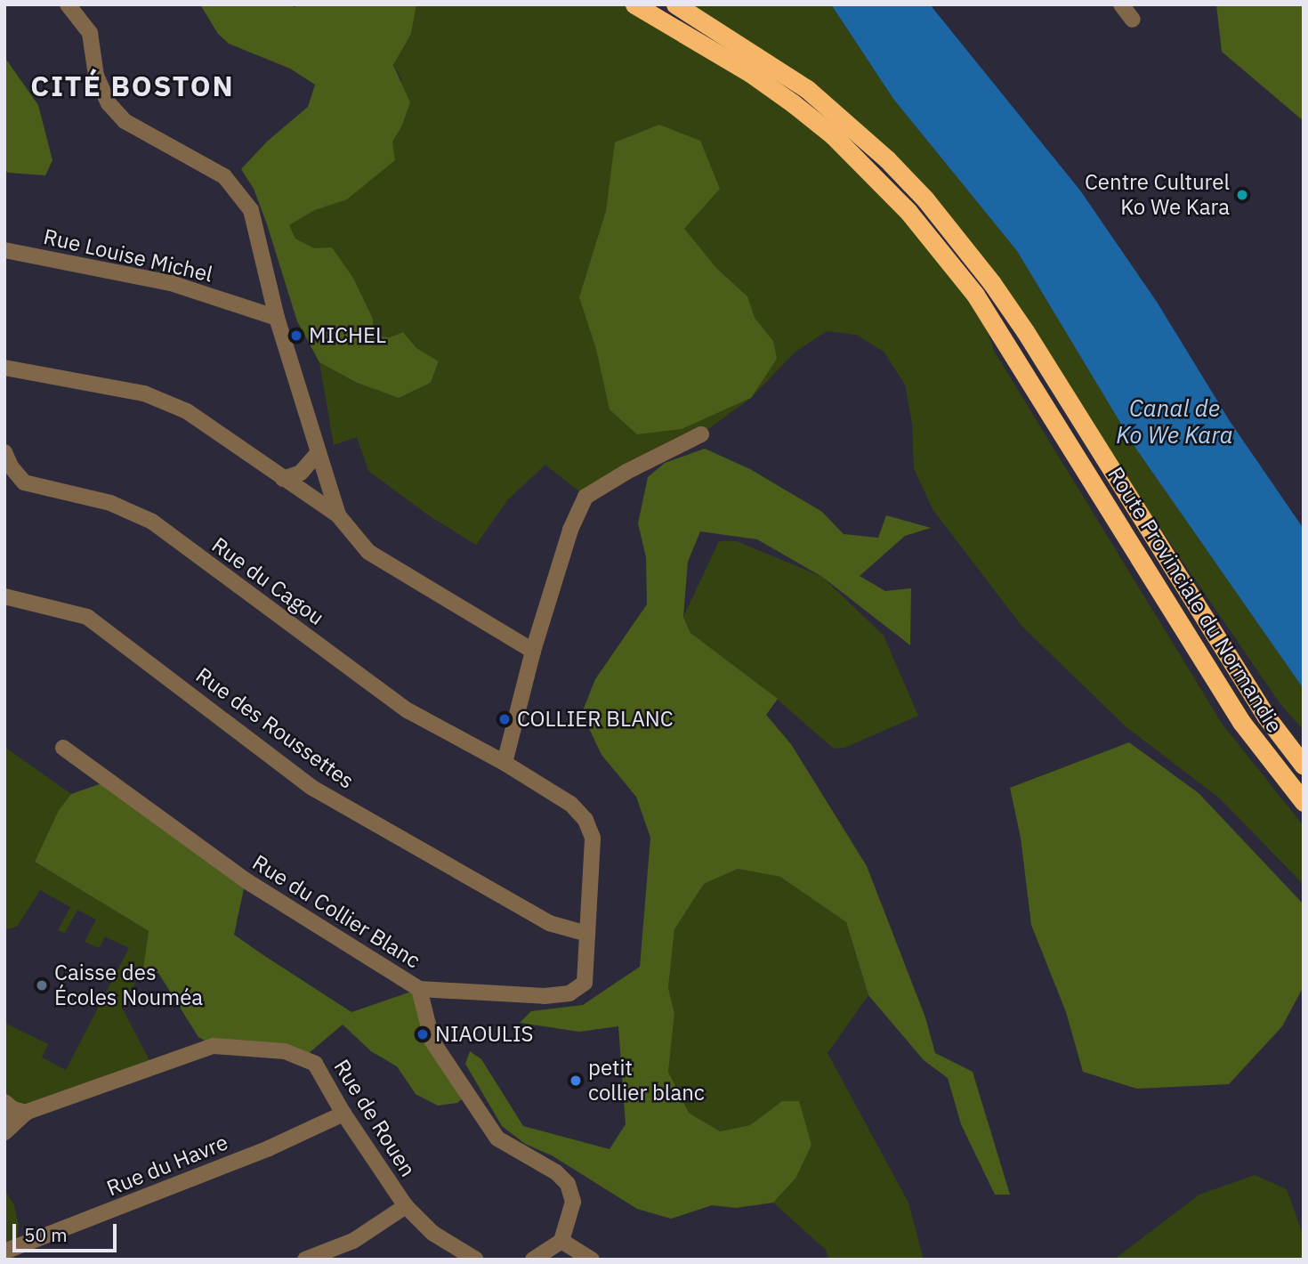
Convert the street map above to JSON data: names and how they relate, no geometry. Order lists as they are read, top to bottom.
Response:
{
  "streets": {
    "highway": ["Route Provinciale du Normandie"],
    "street": [
      "Rue Louise Michel",
      "Rue du Cagou",
      "Rue des Roussettes",
      "Rue du Collier Blanc",
      "Rue de Rouen",
      "Rue du Havre"
    ]
  },
  "crossings": [
    ["Rue du Cagou", "Rue du Collier Blanc"],
    ["Rue des Roussettes", "Rue du Collier Blanc"],
    ["Rue de Rouen", "Rue du Havre"]
  ],
  "districts": ["CITÉ BOSTON"],
  "water": ["Canal de Ko We Kara"],
  "places": [
    "Centre Culturel Ko We Kara",
    "MICHEL",
    "COLLIER BLANC",
    "Caisse des Écoles Nouméa",
    "NIAOULIS",
    "petit collier blanc"
  ],
  "scale_bar": "50 m"
}
